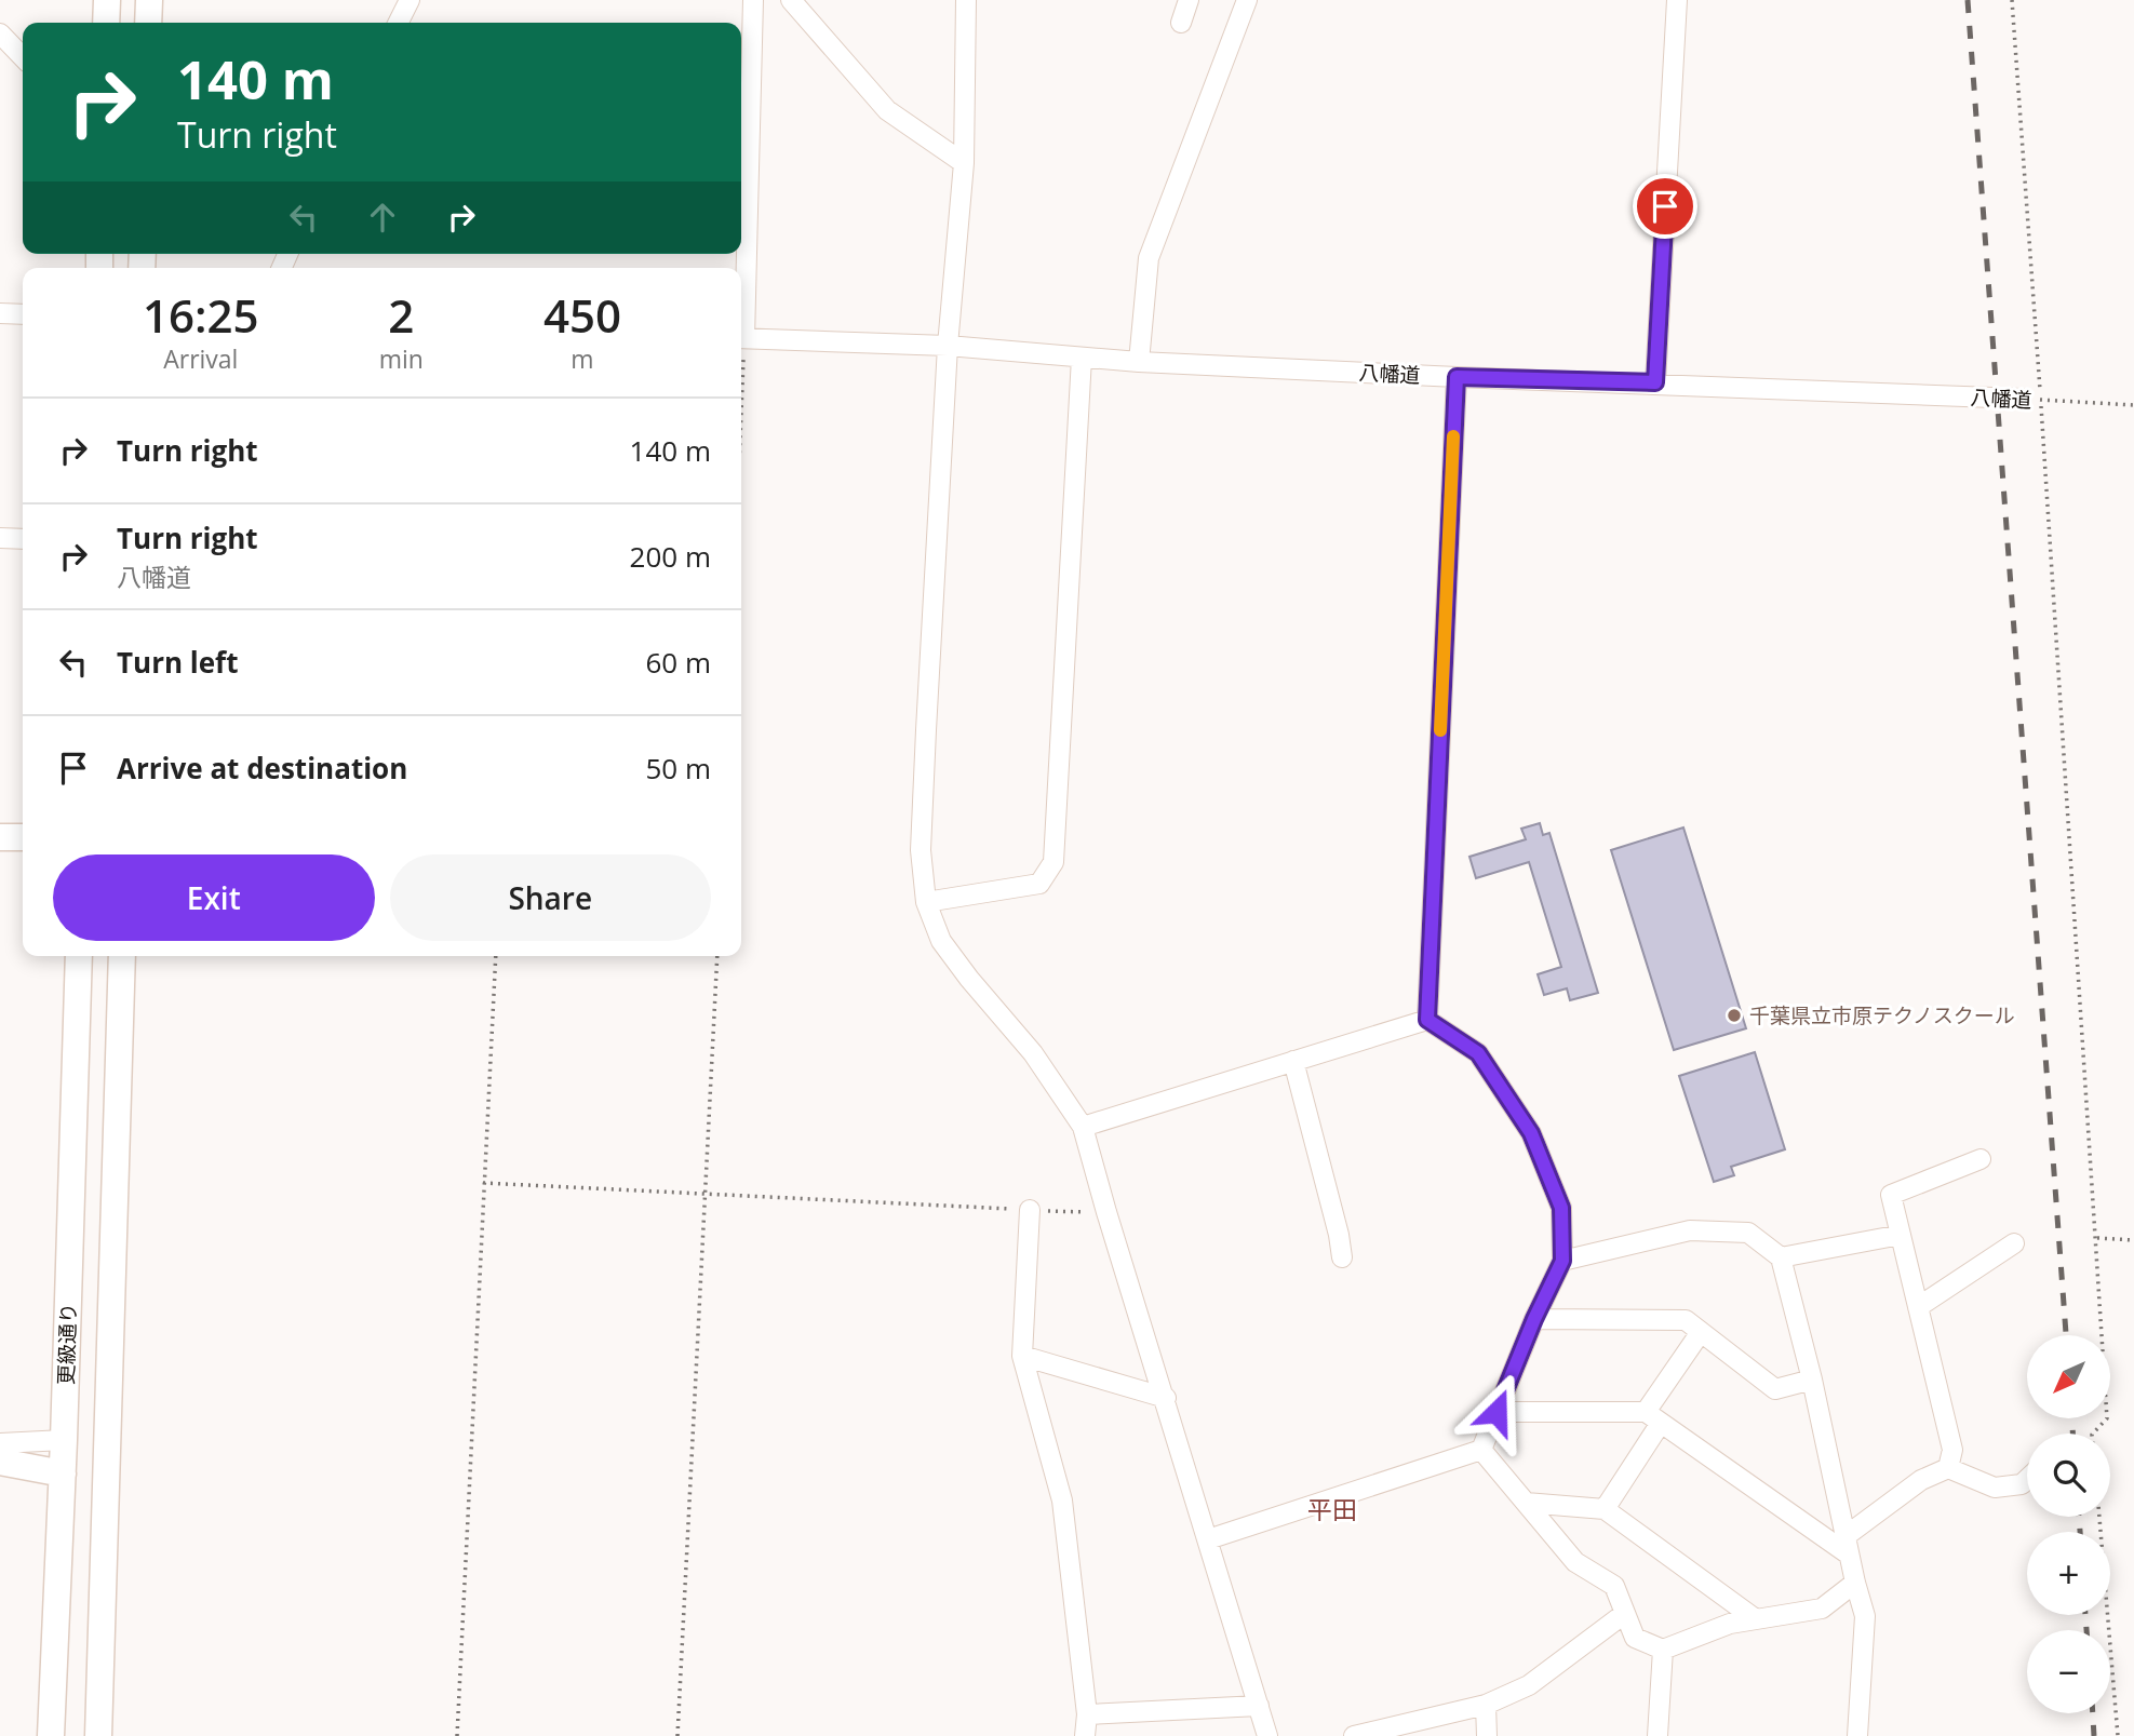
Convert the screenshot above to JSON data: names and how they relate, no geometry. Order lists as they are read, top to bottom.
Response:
{
  "streets": {
    "street": ["八幡道", "更級通り"]
  },
  "districts": ["平田"],
  "places": ["千葉県立市原テクノスクール"],
  "north": "bottom left",
  "page": {
    "turn": ["140 m", "Turn right"],
    "eta": [
      "16:25",
      "Arrival",
      "2",
      "min",
      "450",
      "m"
    ],
    "list": [
      {
        "name": "Turn right",
        "value": "140 m"
      },
      {
        "name": "Turn right",
        "note": "八幡道",
        "value": "200 m"
      },
      {
        "name": "Turn left",
        "value": "60 m"
      },
      {
        "name": "Arrive at destination",
        "value": "50 m"
      }
    ],
    "buttons": ["Exit", "Share"],
    "map_buttons": ["+", "−"]
  }
}
